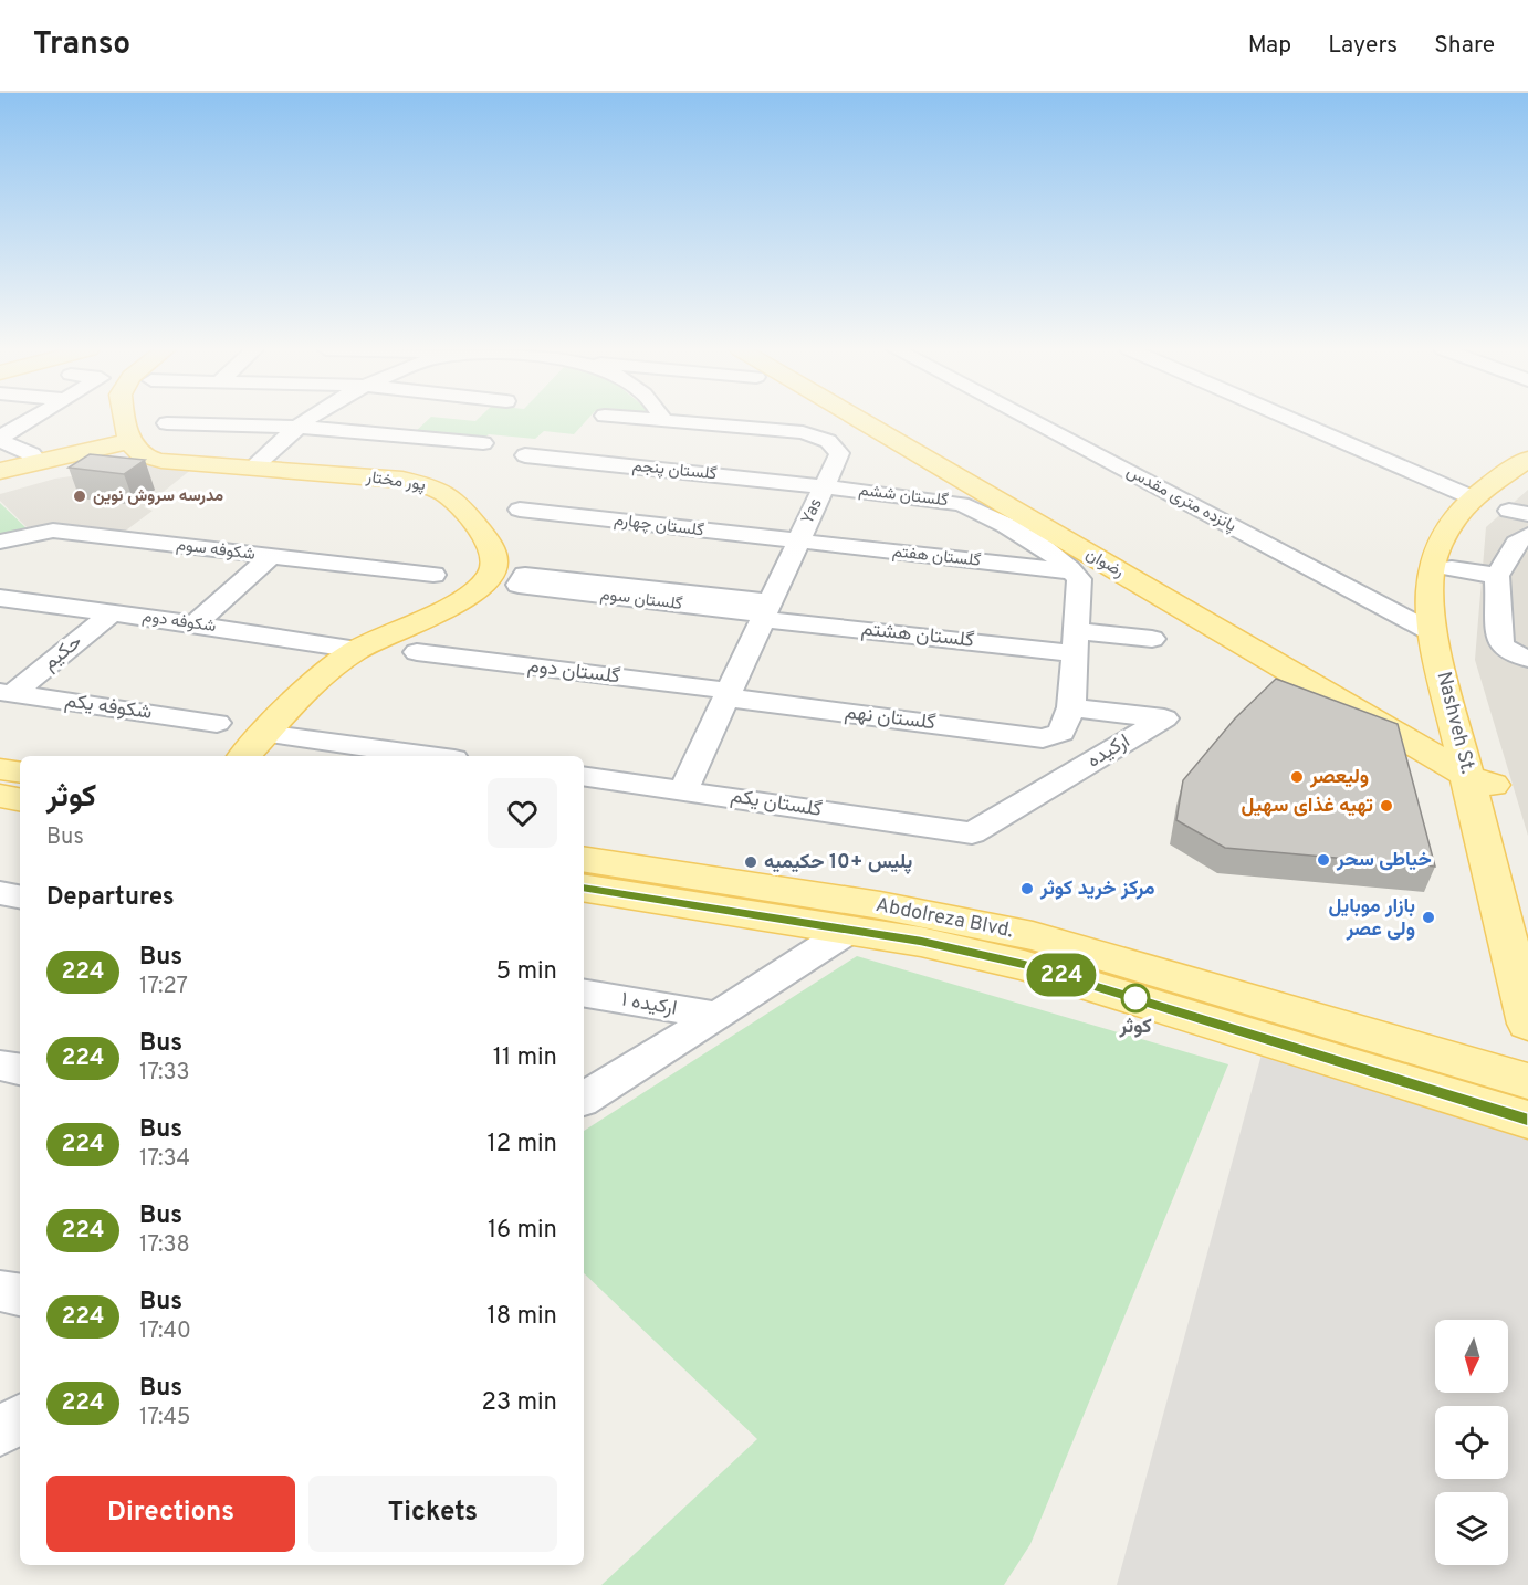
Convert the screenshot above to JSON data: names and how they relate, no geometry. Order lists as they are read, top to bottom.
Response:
{
  "streets": {
    "main road": [
      "پور مختار",
      "رضوان",
      "Nashveh St.",
      "Abdolreza Blvd."
    ],
    "street": [
      "گلستان پنجم",
      "گلستان ششم",
      "پانزده متری مقدس",
      "Yas",
      "گلستان چهارم",
      "شکوفه سوم",
      "گلستان هفتم",
      "گلستان سوم",
      "شکوفه دوم",
      "گلستان هشتم",
      "حکیم",
      "گلستان دوم",
      "شکوفه یکم",
      "گلستان نهم",
      "ارکیده",
      "گلستان یکم",
      "ارکیده ۱"
    ]
  },
  "crossings": [
    ["گلستان پنجم", "گلستان ششم"],
    ["گلستان پنجم", "Yas"],
    ["پور مختار", "شکوفه دوم"],
    ["گلستان ششم", "Yas"],
    ["گلستان ششم", "گلستان هفتم"],
    ["پانزده متری مقدس", "Nashveh St."],
    ["Yas", "گلستان چهارم"],
    ["Yas", "گلستان هفتم"],
    ["Yas", "گلستان سوم"],
    ["Yas", "گلستان هشتم"],
    ["Yas", "گلستان دوم"],
    ["Yas", "گلستان نهم"],
    ["Yas", "گلستان یکم"],
    ["گلستان چهارم", "گلستان هفتم"],
    ["رضوان", "Nashveh St."],
    ["گلستان سوم", "گلستان هشتم"],
    ["شکوفه دوم", "حکیم"],
    ["حکیم", "شکوفه یکم"],
    ["گلستان دوم", "گلستان نهم"],
    ["گلستان نهم", "ارکیده"],
    ["ارکیده", "گلستان یکم"]
  ],
  "places": [
    "مدرسه سروش نوین",
    "ولیعصر",
    "تهیه غذای سهیل",
    "خیاطی سحر",
    "پلیس +10 حکیمیه",
    "مرکز خرید کوثر",
    "بازار موبایل ولی عصر",
    "کوثر"
  ],
  "lines": ["bus line 224"],
  "north": "bottom",
  "page": {
    "header": "Transo",
    "nav": ["Map", "Layers", "Share"],
    "on_map": "224",
    "heading": [
      ["کوثر", "Bus"],
      "Departures"
    ],
    "list": [
      {
        "mark": "224",
        "name": "Bus",
        "note": "17:27",
        "value": "5 min"
      },
      {
        "mark": "224",
        "name": "Bus",
        "note": "17:33",
        "value": "11 min"
      },
      {
        "mark": "224",
        "name": "Bus",
        "note": "17:34",
        "value": "12 min"
      },
      {
        "mark": "224",
        "name": "Bus",
        "note": "17:38",
        "value": "16 min"
      },
      {
        "mark": "224",
        "name": "Bus",
        "note": "17:40",
        "value": "18 min"
      },
      {
        "mark": "224",
        "name": "Bus",
        "note": "17:45",
        "value": "23 min"
      }
    ],
    "buttons": ["Directions", "Tickets"]
  }
}
